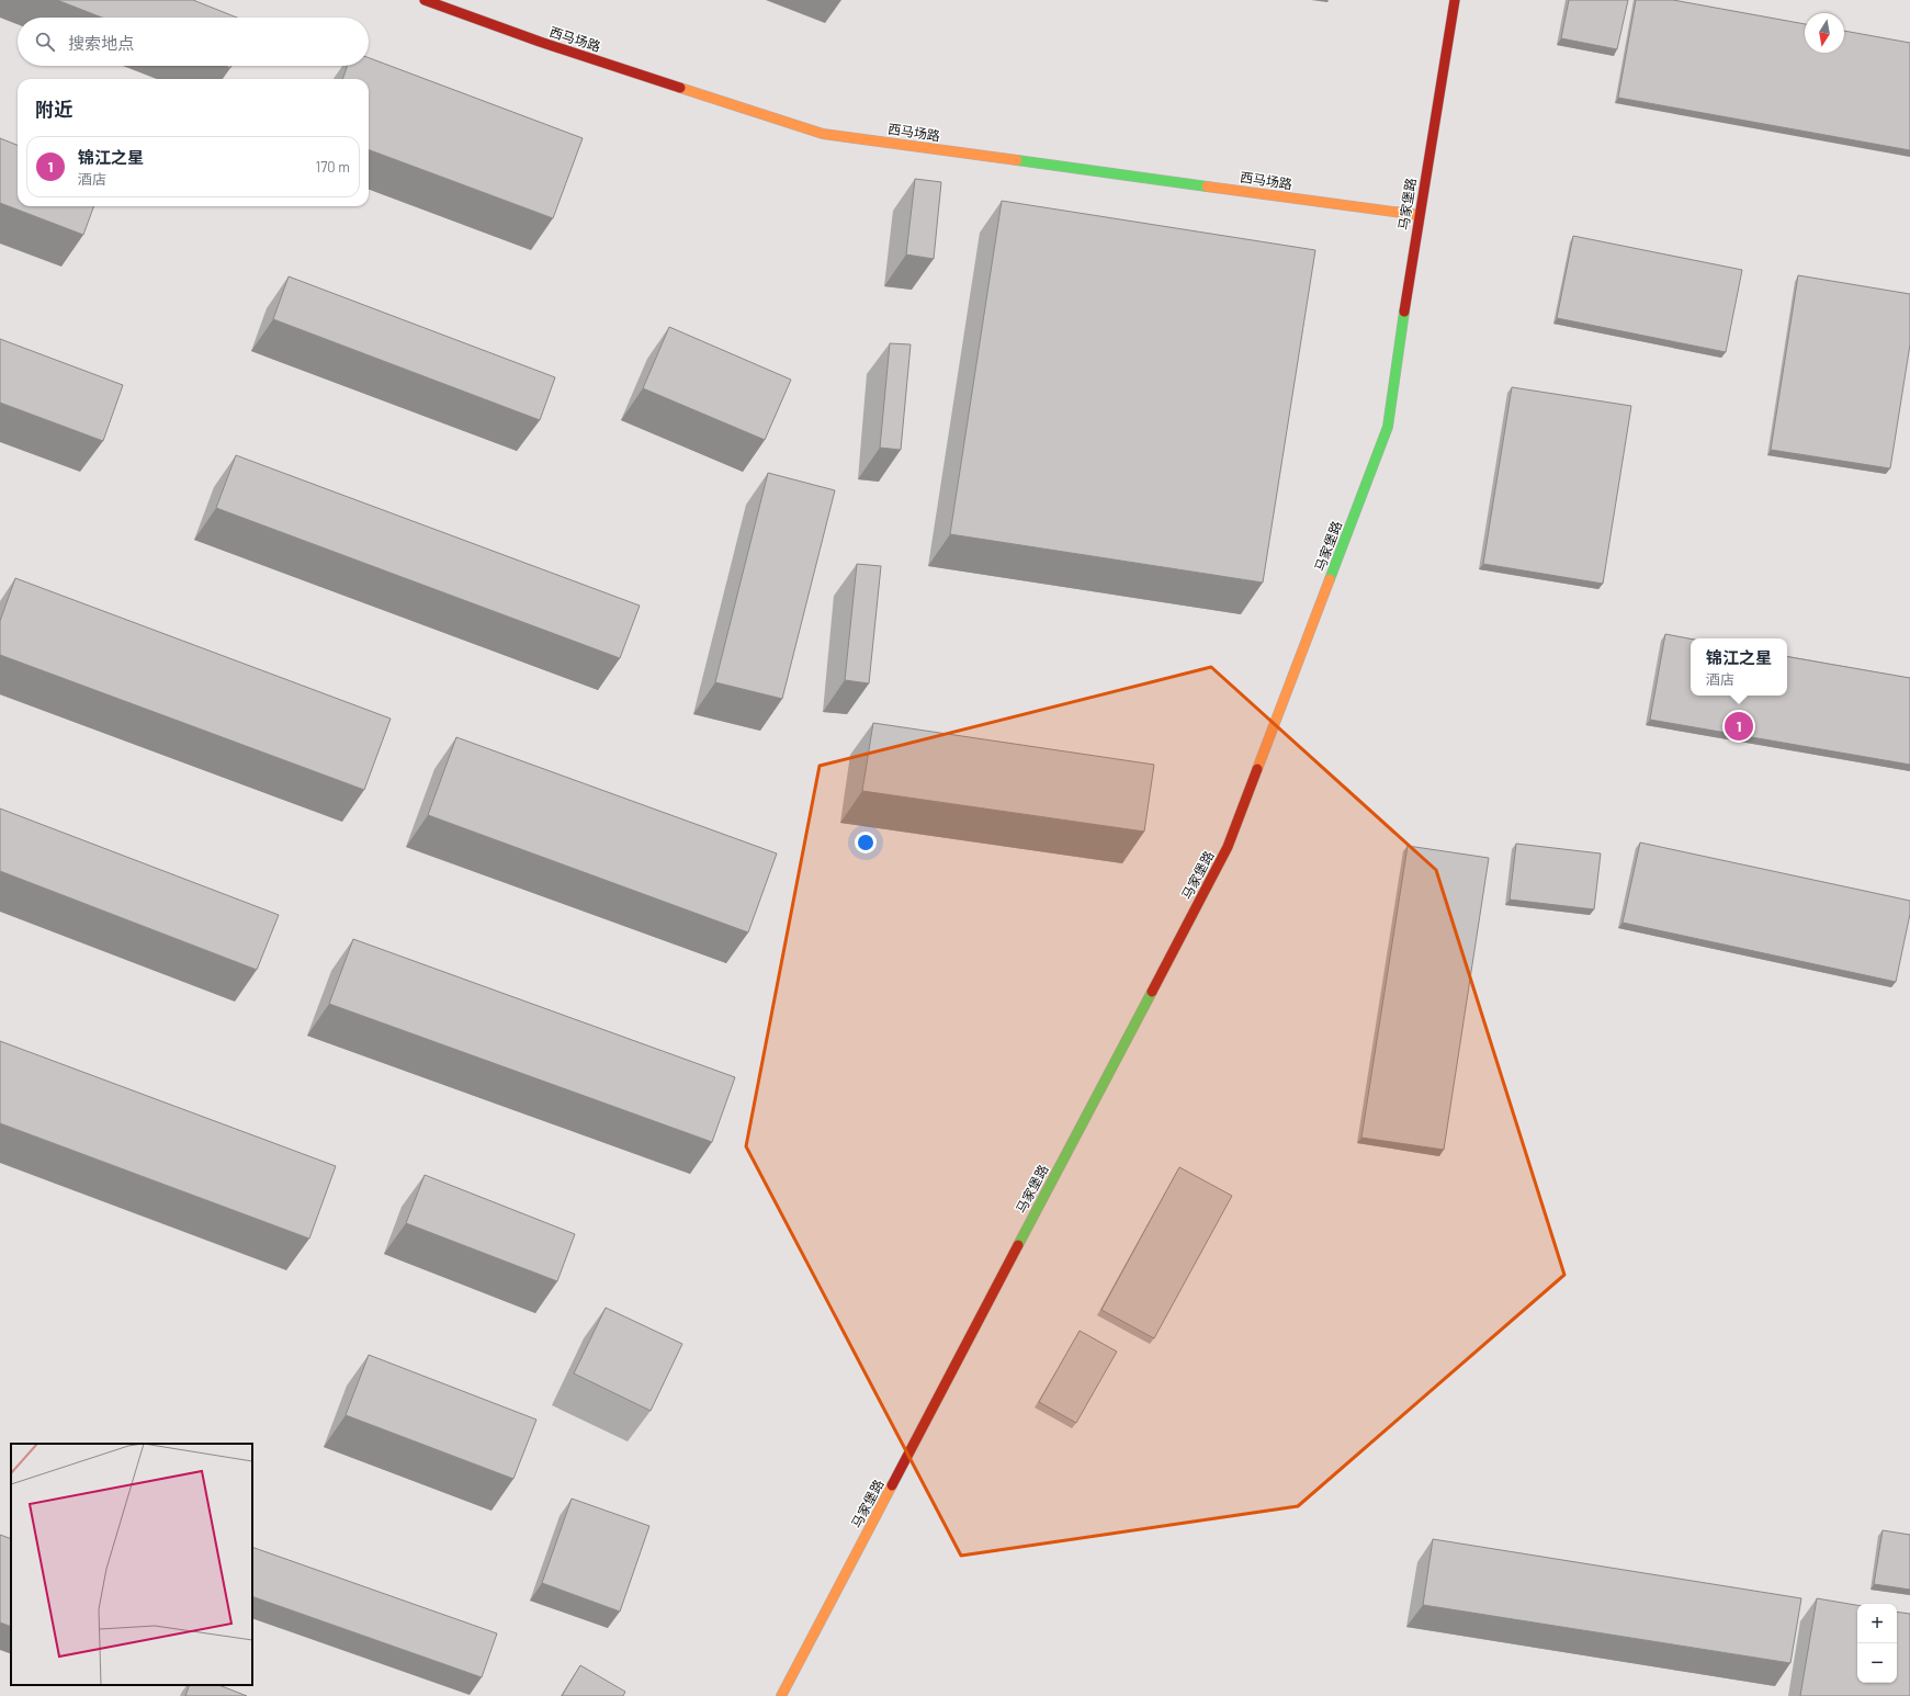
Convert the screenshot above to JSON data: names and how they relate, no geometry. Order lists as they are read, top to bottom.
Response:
{
  "streets": {
    "main road": ["西马场路", "马家堡路"]
  },
  "crossings": [
    ["西马场路", "马家堡路"]
  ],
  "north": "bottom",
  "page": {
    "search": "搜索地点",
    "heading": "附近",
    "list": [
      {
        "mark": "1",
        "name": "锦江之星",
        "note": "酒店",
        "value": "170 m"
      }
    ],
    "popup": ["锦江之星", "酒店"],
    "pins": "1",
    "map_buttons": ["+", "−"]
  }
}
